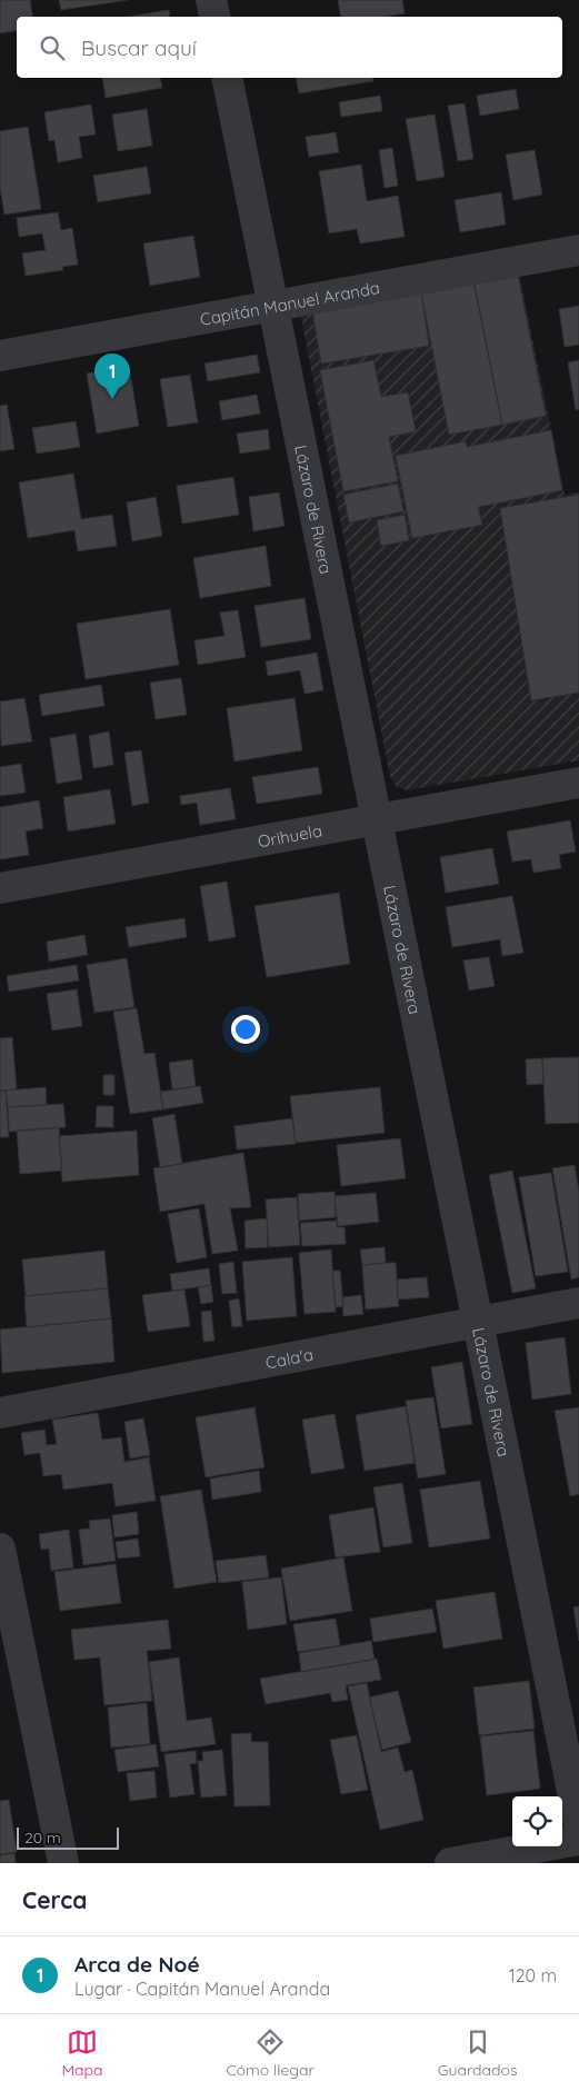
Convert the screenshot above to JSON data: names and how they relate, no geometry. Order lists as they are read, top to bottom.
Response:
{
  "streets": {
    "street": [
      "Capitán Manuel Aranda",
      "Lázaro de Rivera",
      "Orihuela",
      "Cala'a"
    ]
  },
  "crossings": [
    ["Capitán Manuel Aranda", "Lázaro de Rivera"],
    ["Lázaro de Rivera", "Orihuela"],
    ["Lázaro de Rivera", "Cala'a"]
  ],
  "scale_bar": "20 m",
  "page": {
    "search": "Buscar aquí",
    "pins": "1",
    "scale": "20 m",
    "heading": "Cerca",
    "list": [
      {
        "mark": "1",
        "name": "Arca de Noé",
        "note": "Lugar · Capitán Manuel Aranda",
        "value": "120 m"
      }
    ],
    "nav": ["Mapa", "Cómo llegar", "Guardados"]
  }
}
